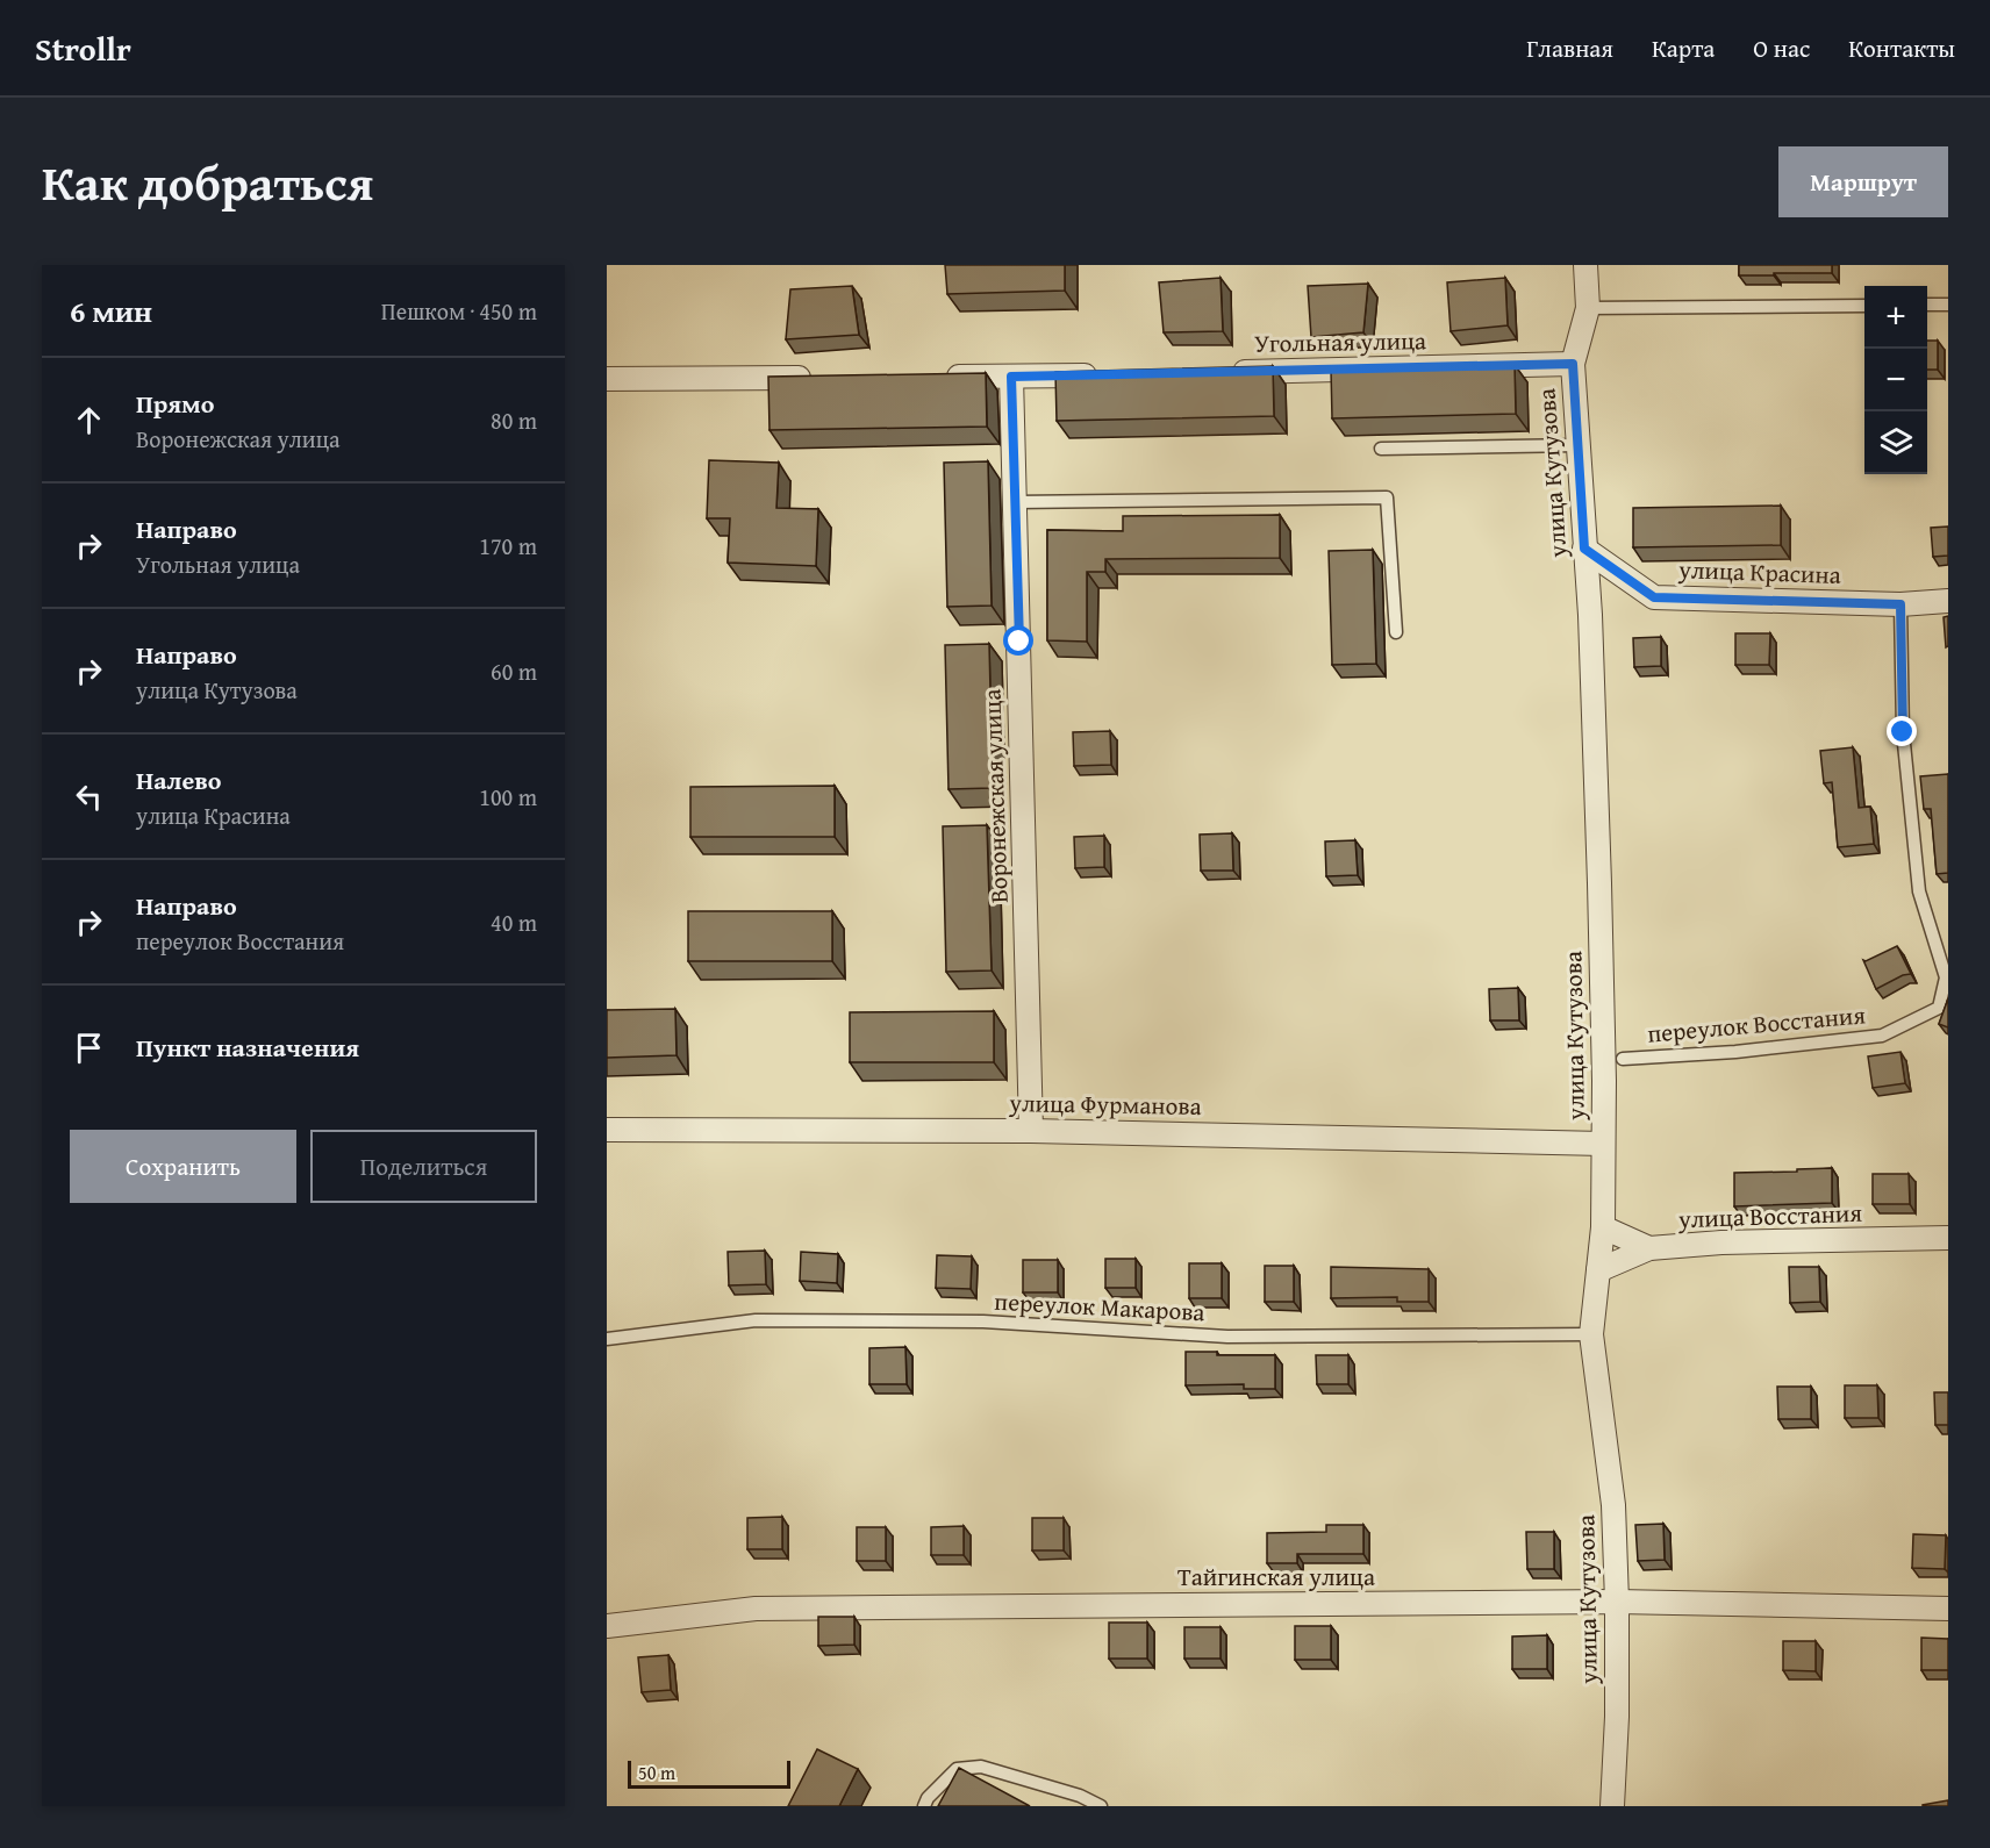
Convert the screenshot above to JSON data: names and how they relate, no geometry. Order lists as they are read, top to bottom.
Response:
{
  "streets": {
    "street": [
      "Угольная улица",
      "улица Кутузова",
      "улица Красина",
      "Воронежская улица",
      "улица Фурманова",
      "улица Восстания",
      "Тайгинская улица"
    ],
    "lane": ["переулок Восстания", "переулок Макарова"]
  },
  "crossings": [
    ["Угольная улица", "улица Кутузова"],
    ["улица Кутузова", "улица Красина"],
    ["улица Кутузова", "улица Фурманова"],
    ["улица Кутузова", "улица Восстания"],
    ["улица Кутузова", "переулок Макарова"],
    ["улица Кутузова", "Тайгинская улица"],
    ["улица Красина", "переулок Восстания"],
    ["Воронежская улица", "улица Фурманова"]
  ],
  "scale_bar": "50 m",
  "page": {
    "header": "Strollr",
    "nav": [
      "Главная",
      "Карта",
      "О нас",
      "Контакты"
    ],
    "title": "Как добраться",
    "buttons": [
      "Маршрут",
      ["Сохранить", "Поделиться"]
    ],
    "heading": ["6 мин", "Пешком · 450 m"],
    "map_buttons": ["+", "−"],
    "list": [
      ["Прямо", "Воронежская улица", "80 m"],
      ["Направо", "Угольная улица", "170 m"],
      ["Направо", "улица Кутузова", "60 m"],
      ["Налево", "улица Красина", "100 m"],
      ["Направо", "переулок Восстания", "40 m"],
      "Пункт назначения"
    ],
    "scale": "50 m"
  }
}
